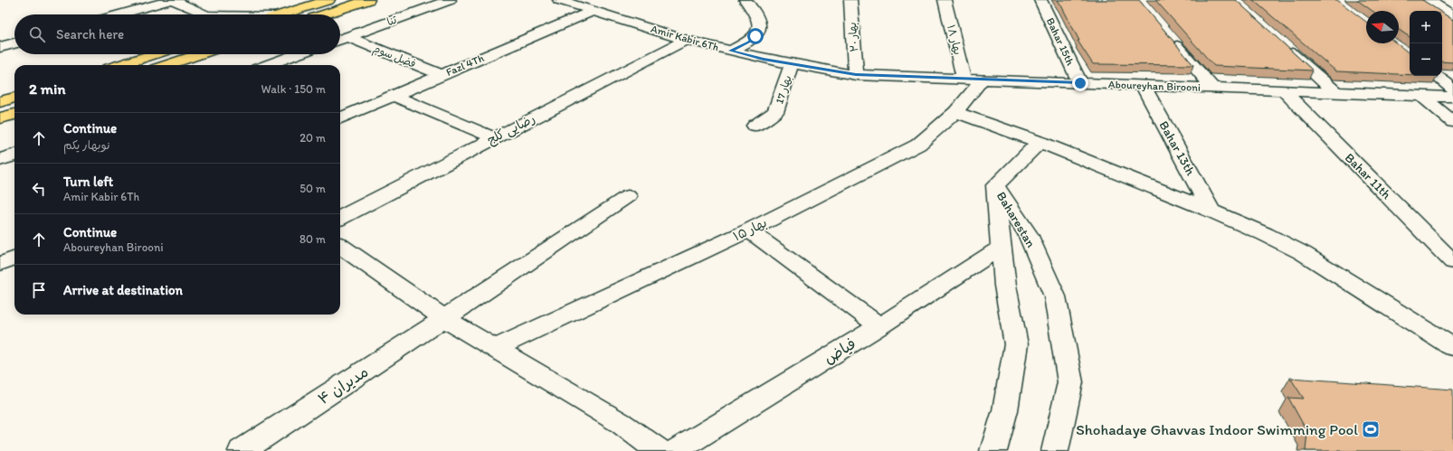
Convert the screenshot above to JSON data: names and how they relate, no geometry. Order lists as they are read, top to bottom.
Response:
{
  "streets": {
    "street": [
      "ثنا",
      "بهار ۲۰",
      "Amir Kabir 6Th",
      "بهار ۱۸",
      "Bahar 15th",
      "فضل سوم",
      "Fazl 4Th",
      "Aboureyhan Birooni",
      "بهار 17",
      "رضایی کلج",
      "Bahar 13th",
      "Bahar 11th",
      "Baharestan",
      "بهار ۱۵",
      "فیاض",
      "مدیران ۴"
    ]
  },
  "crossings": [
    ["ثنا", "فضل سوم"],
    ["بهار ۲۰", "Amir Kabir 6Th"],
    ["بهار ۲۰", "Aboureyhan Birooni"],
    ["Amir Kabir 6Th", "Fazl 4Th"],
    ["Amir Kabir 6Th", "Aboureyhan Birooni"],
    ["Amir Kabir 6Th", "بهار 17"],
    ["Amir Kabir 6Th", "رضایی کلج"],
    ["بهار ۱۸", "Aboureyhan Birooni"],
    ["بهار ۱۸", "بهار ۱۵"],
    ["Bahar 15th", "Aboureyhan Birooni"],
    ["فضل سوم", "Fazl 4Th"],
    ["Aboureyhan Birooni", "Bahar 13th"],
    ["Aboureyhan Birooni", "Bahar 11th"],
    ["Aboureyhan Birooni", "بهار ۱۵"],
    ["Baharestan", "فیاض"]
  ],
  "places": {
    "sports": ["Shohadaye Ghavvas Indoor Swimming Pool"]
  },
  "north": "left",
  "page": {
    "map_buttons": ["+", "−"],
    "search": "Search here",
    "heading": ["2 min", "Walk · 150 m"],
    "list": [
      ["Continue", "نوبهار یکم", "20 m"],
      ["Turn left", "Amir Kabir 6Th", "50 m"],
      ["Continue", "Aboureyhan Birooni", "80 m"],
      "Arrive at destination"
    ]
  }
}
